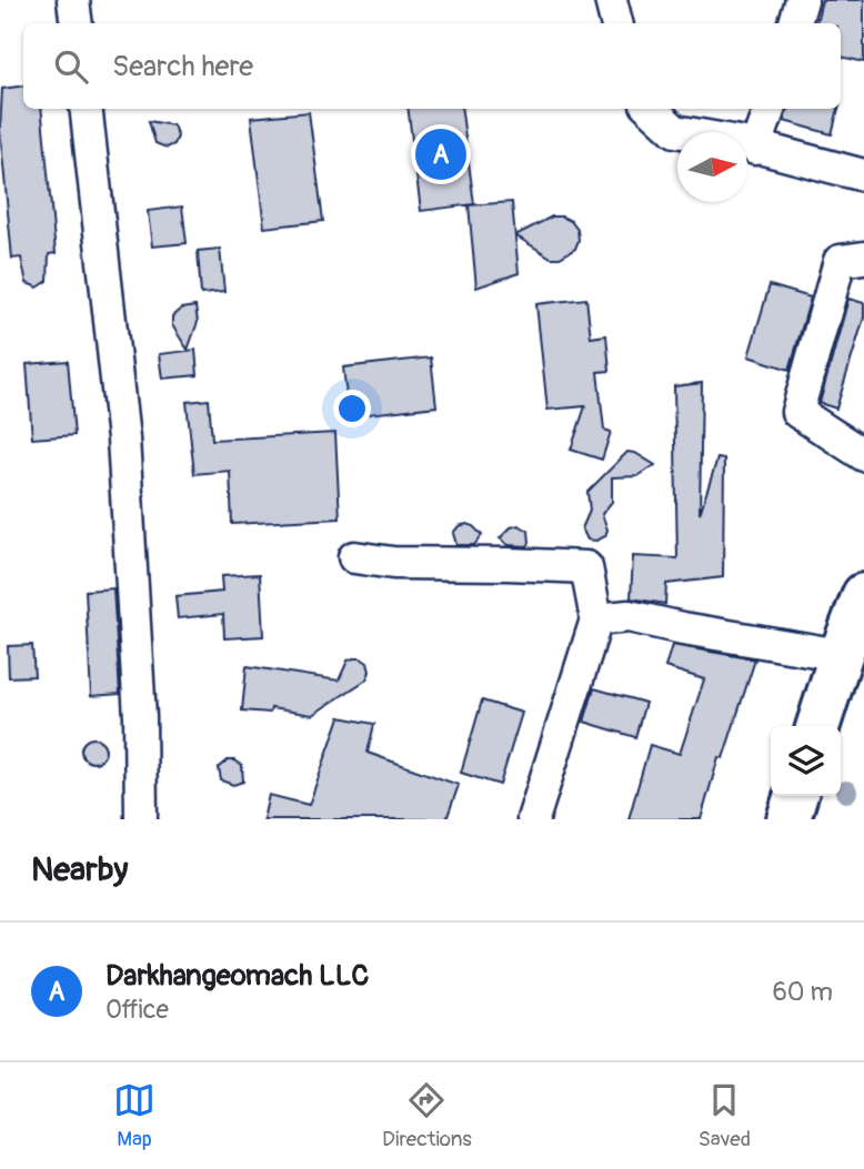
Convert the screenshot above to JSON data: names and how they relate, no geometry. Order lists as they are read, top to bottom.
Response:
{
  "north": "right",
  "page": {
    "search": "Search here",
    "pins": "A",
    "heading": "Nearby",
    "list": [
      {
        "mark": "A",
        "name": "Darkhangeomach LLC",
        "note": "Office",
        "value": "60 m"
      }
    ],
    "nav": ["Map", "Directions", "Saved"]
  }
}
